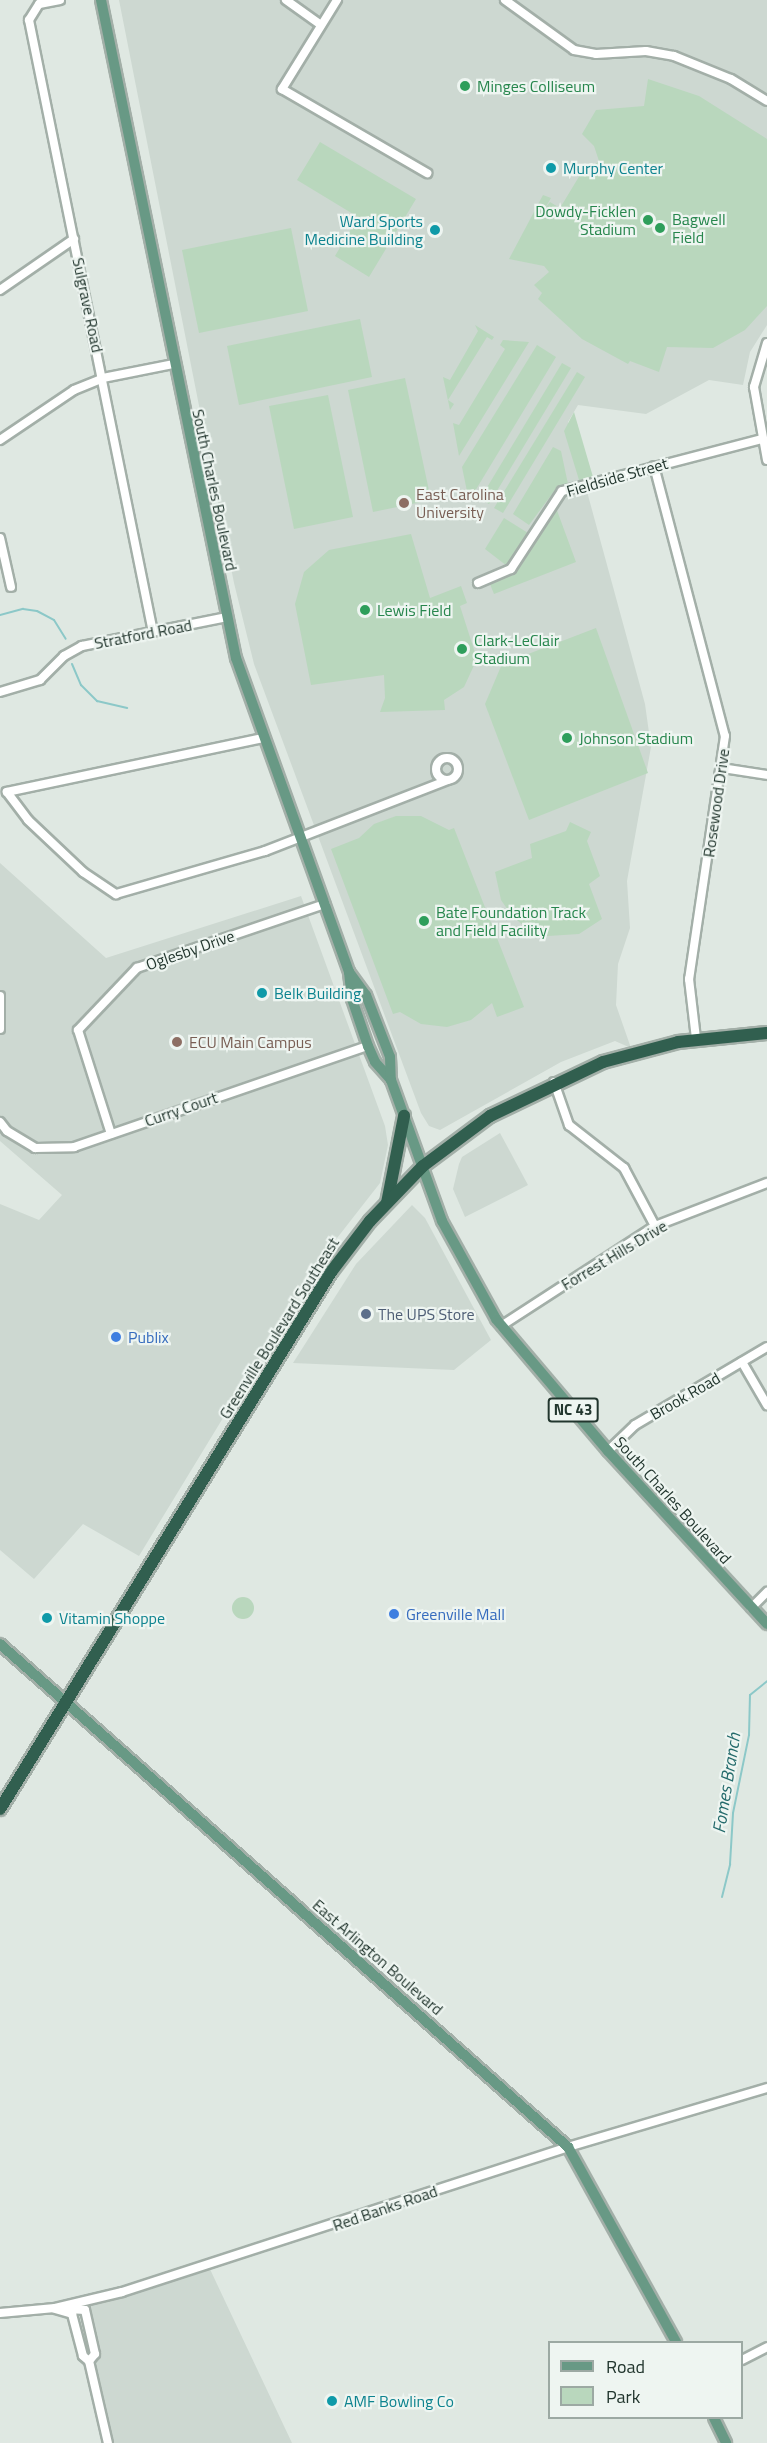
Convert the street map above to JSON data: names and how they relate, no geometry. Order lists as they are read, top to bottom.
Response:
{
  "streets": {
    "highway": ["Greenville Boulevard Southeast"],
    "main road": ["South Charles Boulevard", "NC 43", "East Arlington Boulevard"],
    "street": [
      "Sulgrave Road",
      "Fieldside Street",
      "Stratford Road",
      "Rosewood Drive",
      "Oglesby Drive",
      "Curry Court",
      "Forrest Hills Drive",
      "Brook Road",
      "Red Banks Road"
    ]
  },
  "crossings": [
    ["Sulgrave Road", "Stratford Road"],
    ["Fieldside Street", "Rosewood Drive"],
    ["South Charles Boulevard", "Stratford Road"],
    ["South Charles Boulevard", "Oglesby Drive"],
    ["South Charles Boulevard", "Curry Court"],
    ["South Charles Boulevard", "Forrest Hills Drive"],
    ["South Charles Boulevard", "Greenville Boulevard Southeast"],
    ["South Charles Boulevard", "Brook Road"],
    ["Rosewood Drive", "Greenville Boulevard Southeast"],
    ["Oglesby Drive", "Curry Court"],
    ["Greenville Boulevard Southeast", "East Arlington Boulevard"],
    ["East Arlington Boulevard", "Red Banks Road"]
  ],
  "water": ["Fomes Branch"],
  "places": [
    "Minges Colliseum",
    "Murphy Center",
    "Dowdy-Ficklen Stadium",
    "Bagwell Field",
    "Ward Sports Medicine Building",
    "East Carolina University",
    "Lewis Field",
    "Clark-LeClair Stadium",
    "Johnson Stadium",
    "Bate Foundation Track and Field Facility",
    "Belk Building",
    "ECU Main Campus",
    "The UPS Store",
    "Publix",
    "Greenville Mall",
    "Vitamin Shoppe",
    "AMF Bowling Co"
  ],
  "legend": ["Road", "Park"]
}
